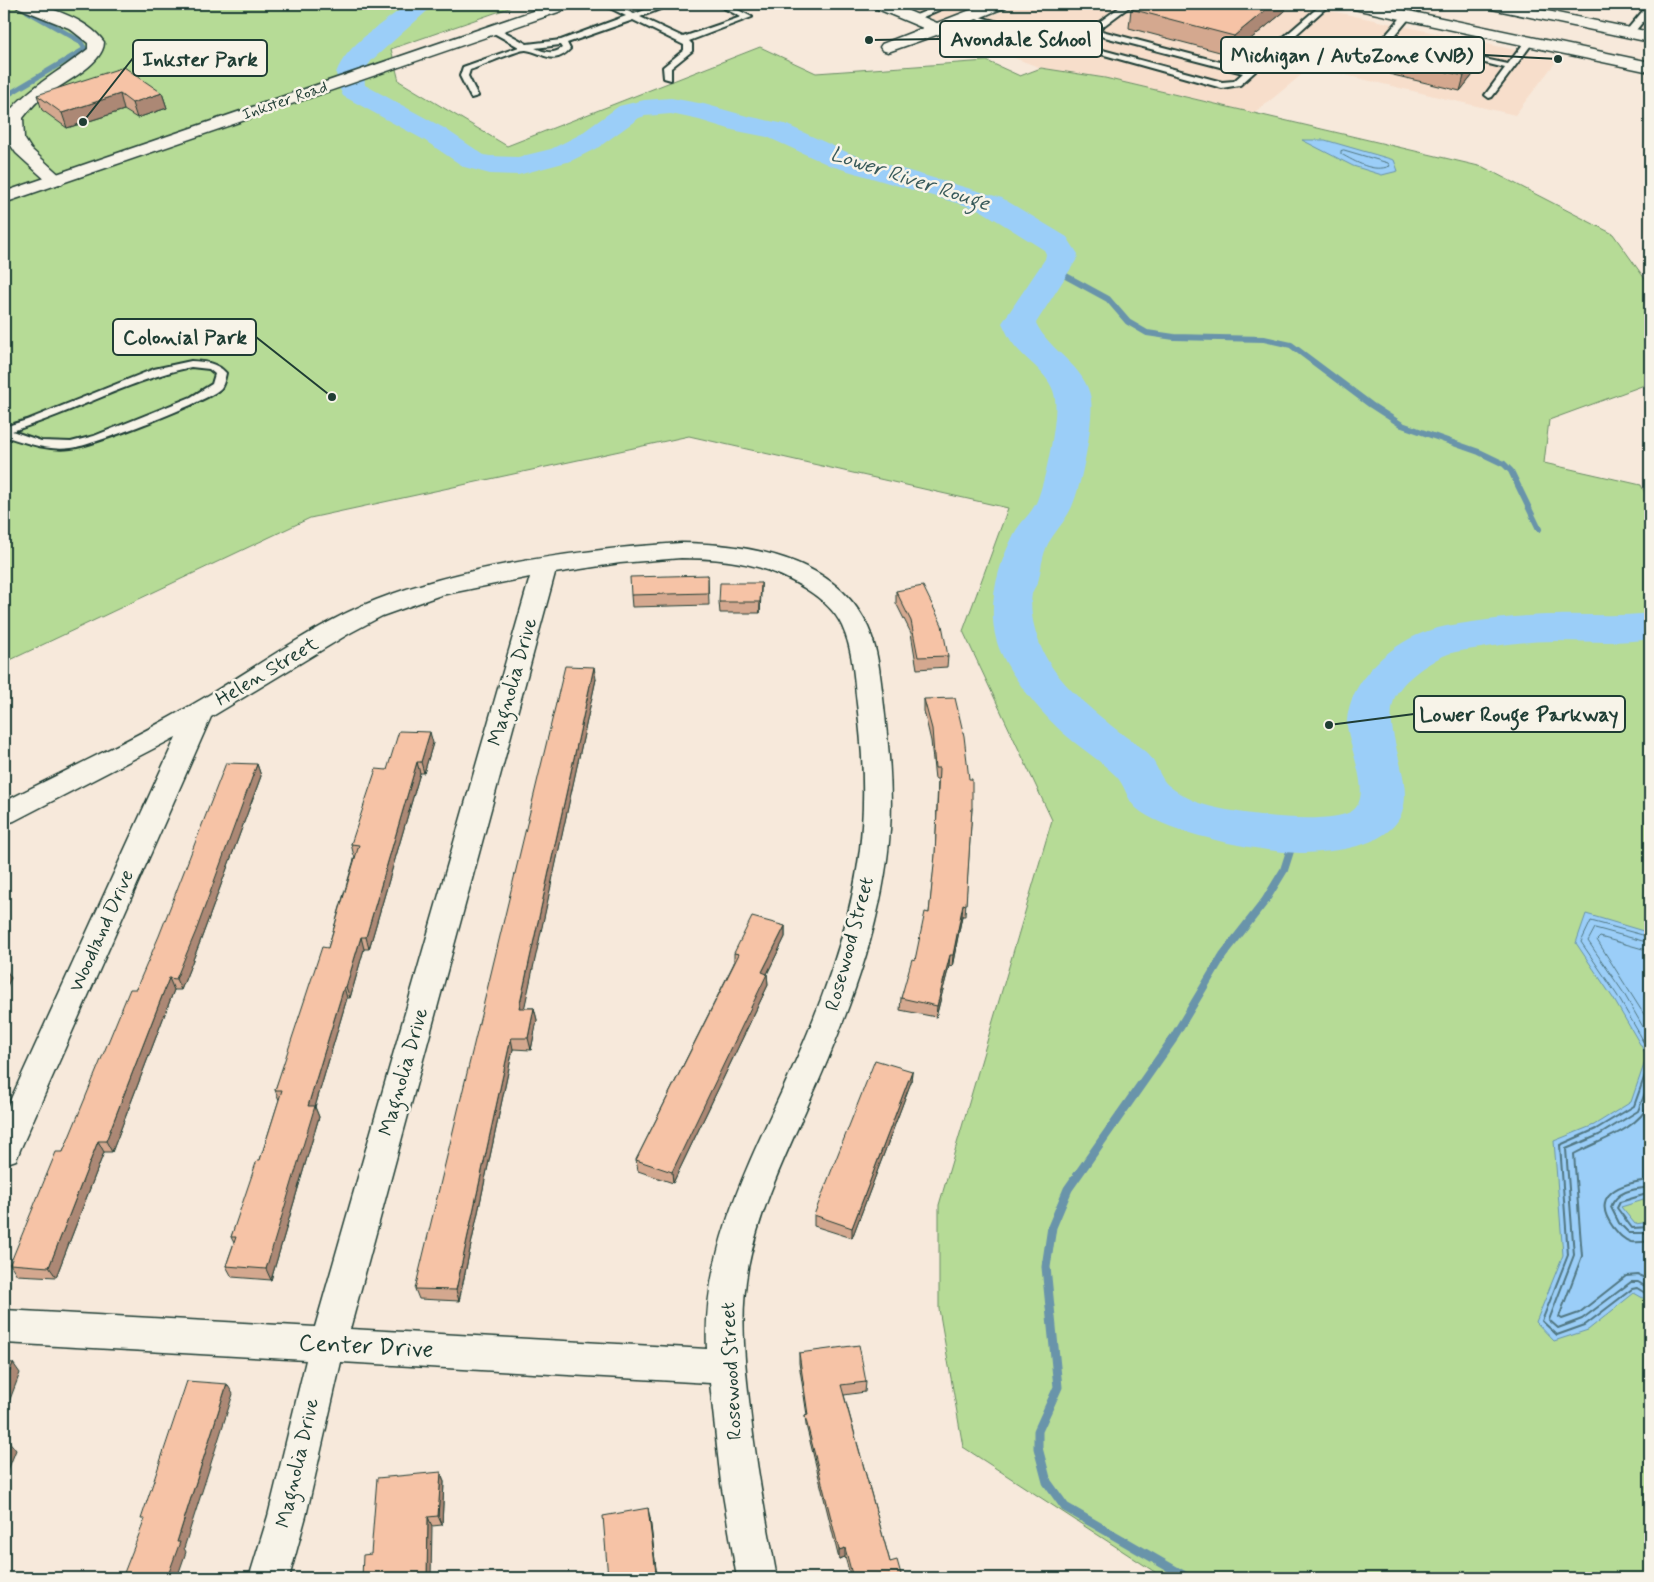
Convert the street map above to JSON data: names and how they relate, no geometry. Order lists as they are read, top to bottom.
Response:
{
  "streets": {
    "street": [
      "Inkster Road",
      "Helen Street",
      "Magnolia Drive",
      "Woodland Drive",
      "Rosewood Street",
      "Center Drive"
    ]
  },
  "crossings": [
    ["Helen Street", "Magnolia Drive"],
    ["Helen Street", "Woodland Drive"],
    ["Helen Street", "Rosewood Street"],
    ["Magnolia Drive", "Rosewood Street"],
    ["Magnolia Drive", "Center Drive"],
    ["Rosewood Street", "Center Drive"]
  ],
  "water": ["Lower River Rouge"],
  "places": [
    "Avondale School",
    "Michigan / AutoZone (WB)",
    "Inkster Park",
    "Colonial Park",
    "Lower Rouge Parkway"
  ]
}
